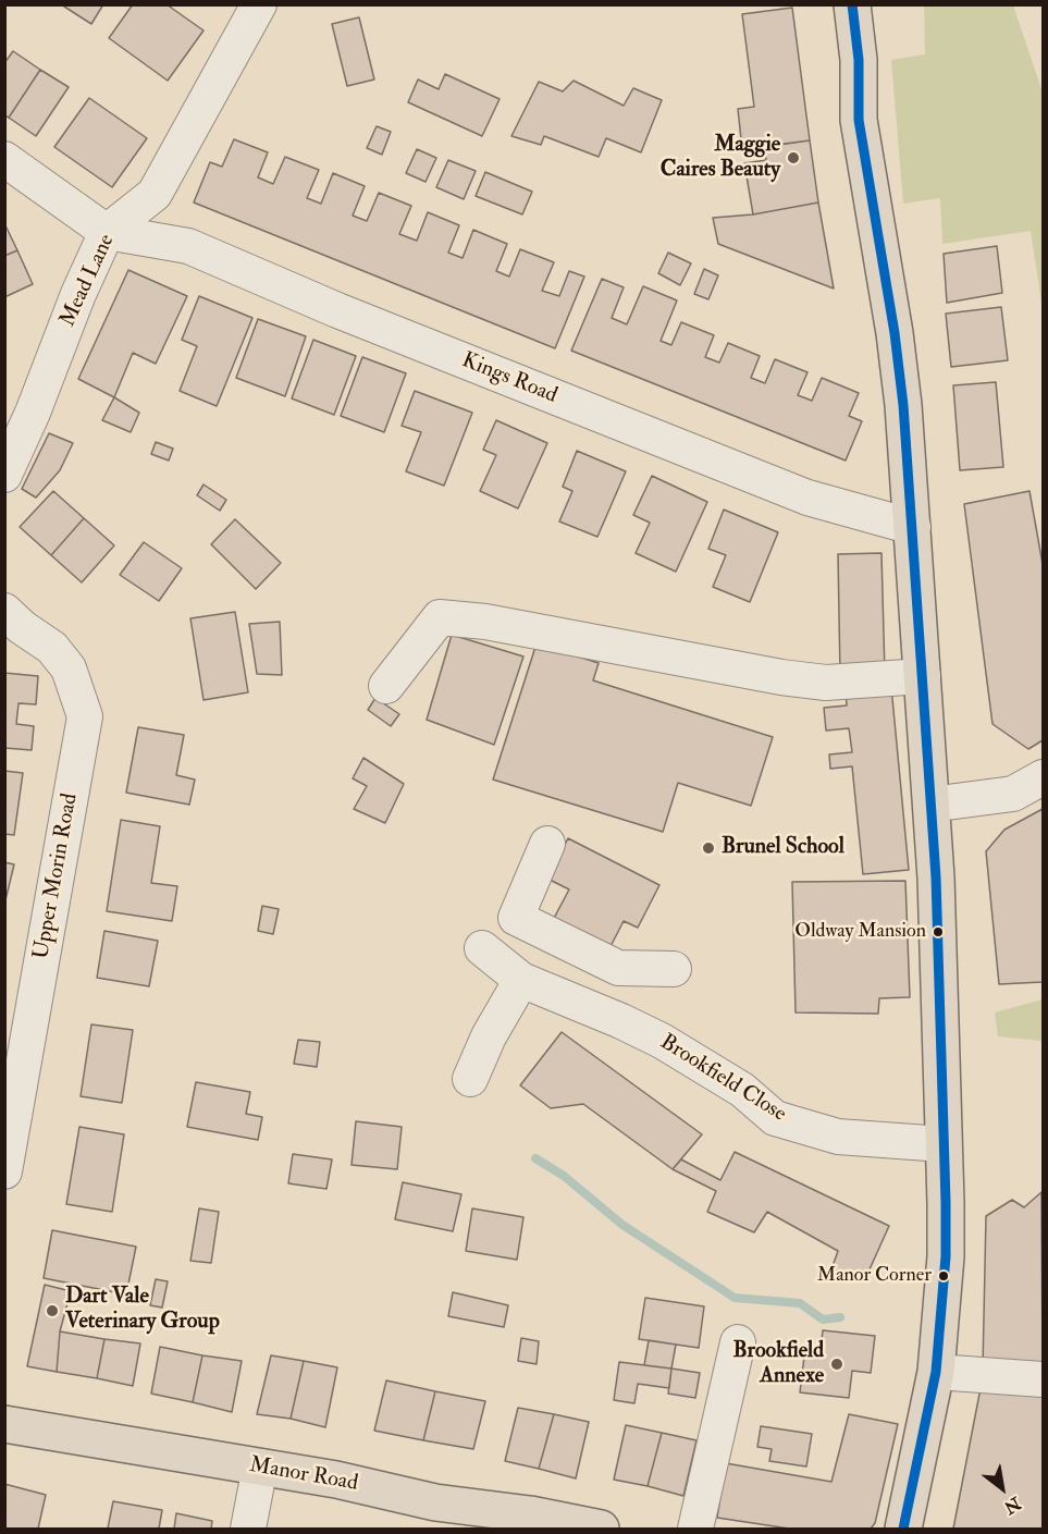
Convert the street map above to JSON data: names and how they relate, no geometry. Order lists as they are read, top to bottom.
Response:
{
  "streets": {
    "main road": ["Manor Road"],
    "street": [
      "Mead Lane",
      "Kings Road",
      "Upper Morin Road",
      "Brookfield Close"
    ]
  },
  "crossings": [
    ["Mead Lane", "Kings Road"]
  ],
  "places": [
    "Maggie Caires Beauty",
    "Brunel School",
    "Oldway Mansion",
    "Manor Corner",
    "Dart Vale Veterinary Group",
    "Brookfield Annexe"
  ],
  "north": "bottom right"
}
